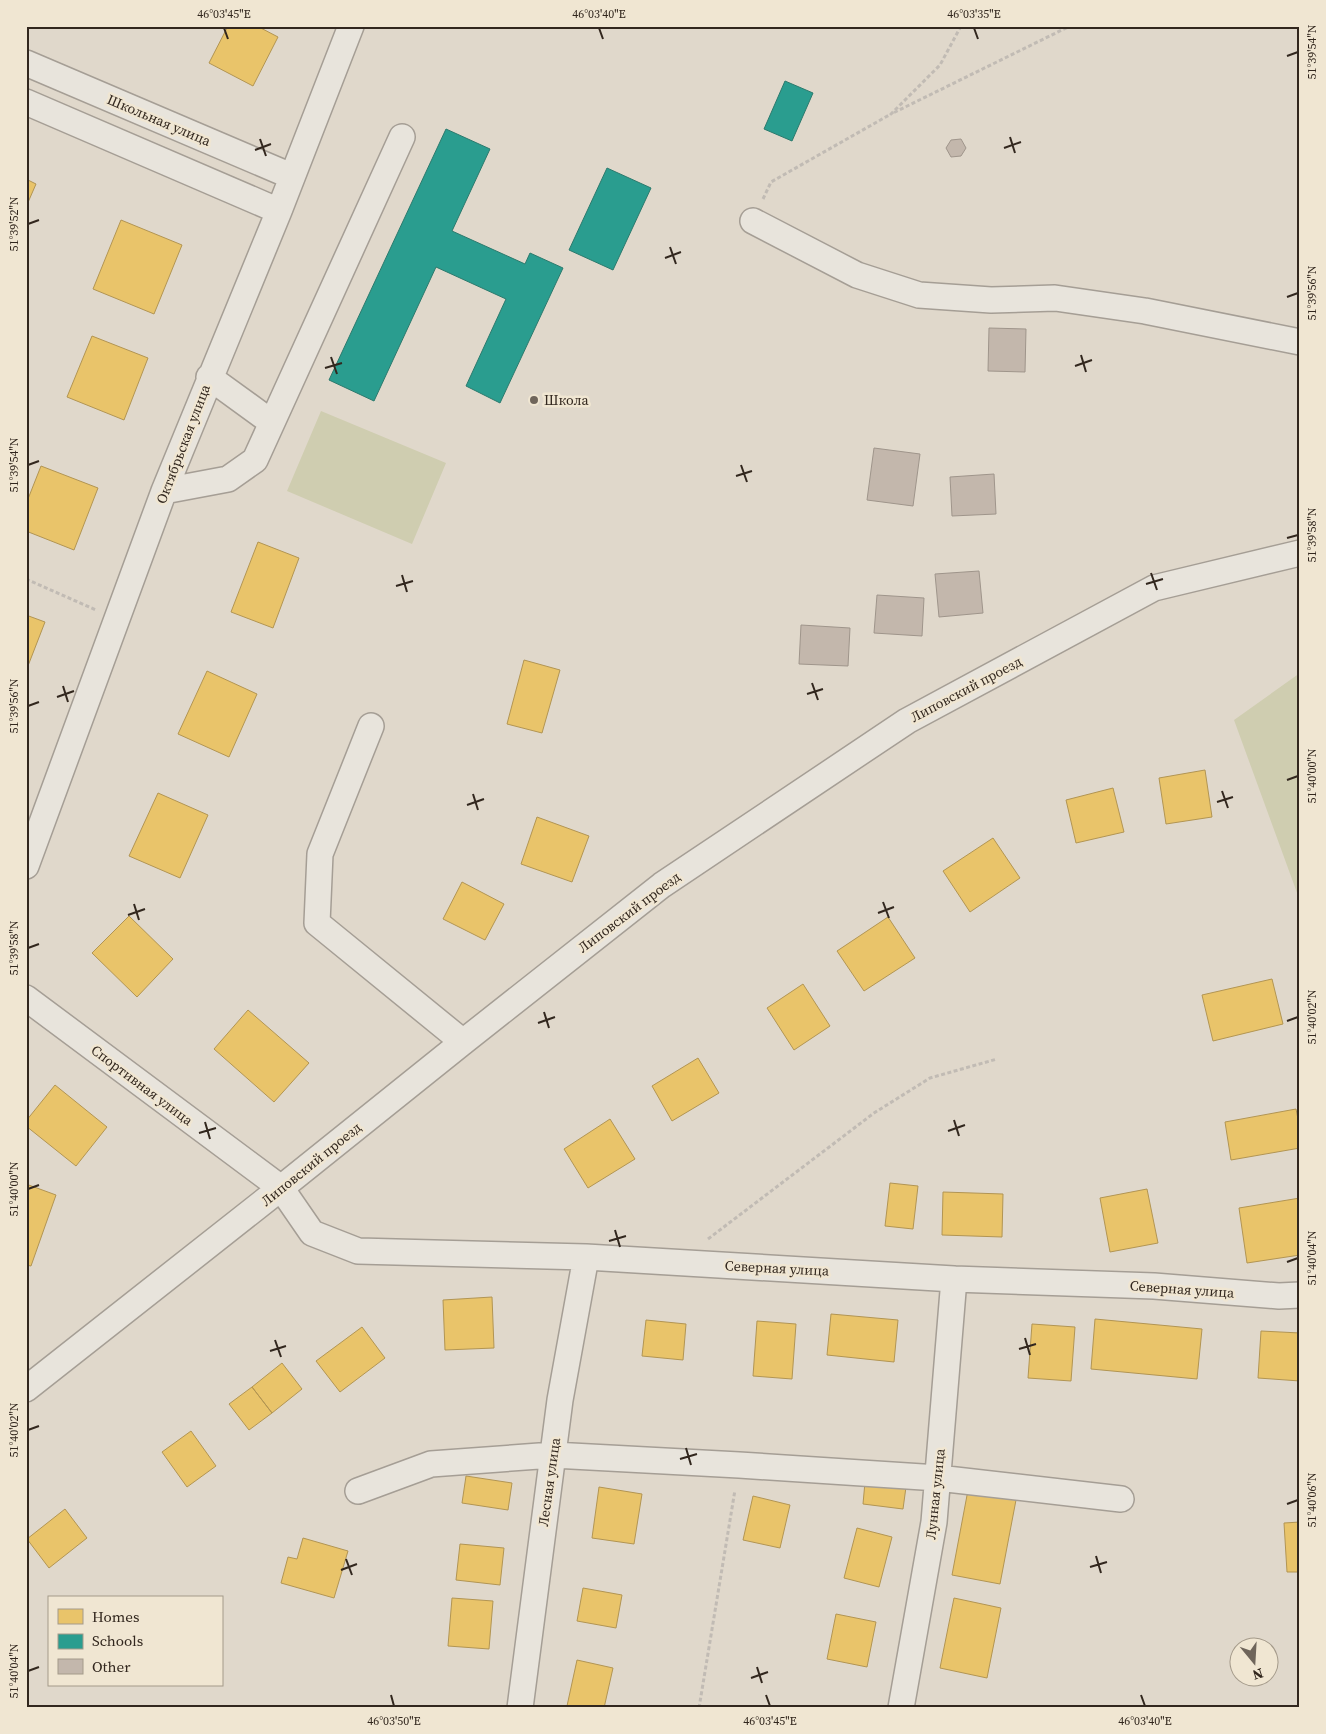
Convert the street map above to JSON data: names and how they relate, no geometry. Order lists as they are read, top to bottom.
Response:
{
  "streets": {
    "street": [
      "Школьная улица",
      "Октябрьская улица",
      "Липовский проезд",
      "Спортивная улица",
      "Северная улица",
      "Лесная улица",
      "Лунная улица"
    ]
  },
  "crossings": [
    ["Школьная улица", "Октябрьская улица"],
    ["Липовский проезд", "Спортивная улица"],
    ["Липовский проезд", "Северная улица"],
    ["Спортивная улица", "Северная улица"],
    ["Северная улица", "Лесная улица"],
    ["Северная улица", "Лунная улица"]
  ],
  "places": ["Школа"],
  "legend": ["Homes", "Schools", "Other"],
  "north": "bottom",
  "coordinates": [
    "46°03'45\"E",
    "46°03'40\"E",
    "46°03'35\"E",
    "51°39'54\"N",
    "51°39'52\"N",
    "51°39'56\"N",
    "51°39'58\"N",
    "51°40'00\"N",
    "51°40'02\"N",
    "51°40'04\"N",
    "51°40'06\"N",
    "46°03'50\"E"
  ]
}
